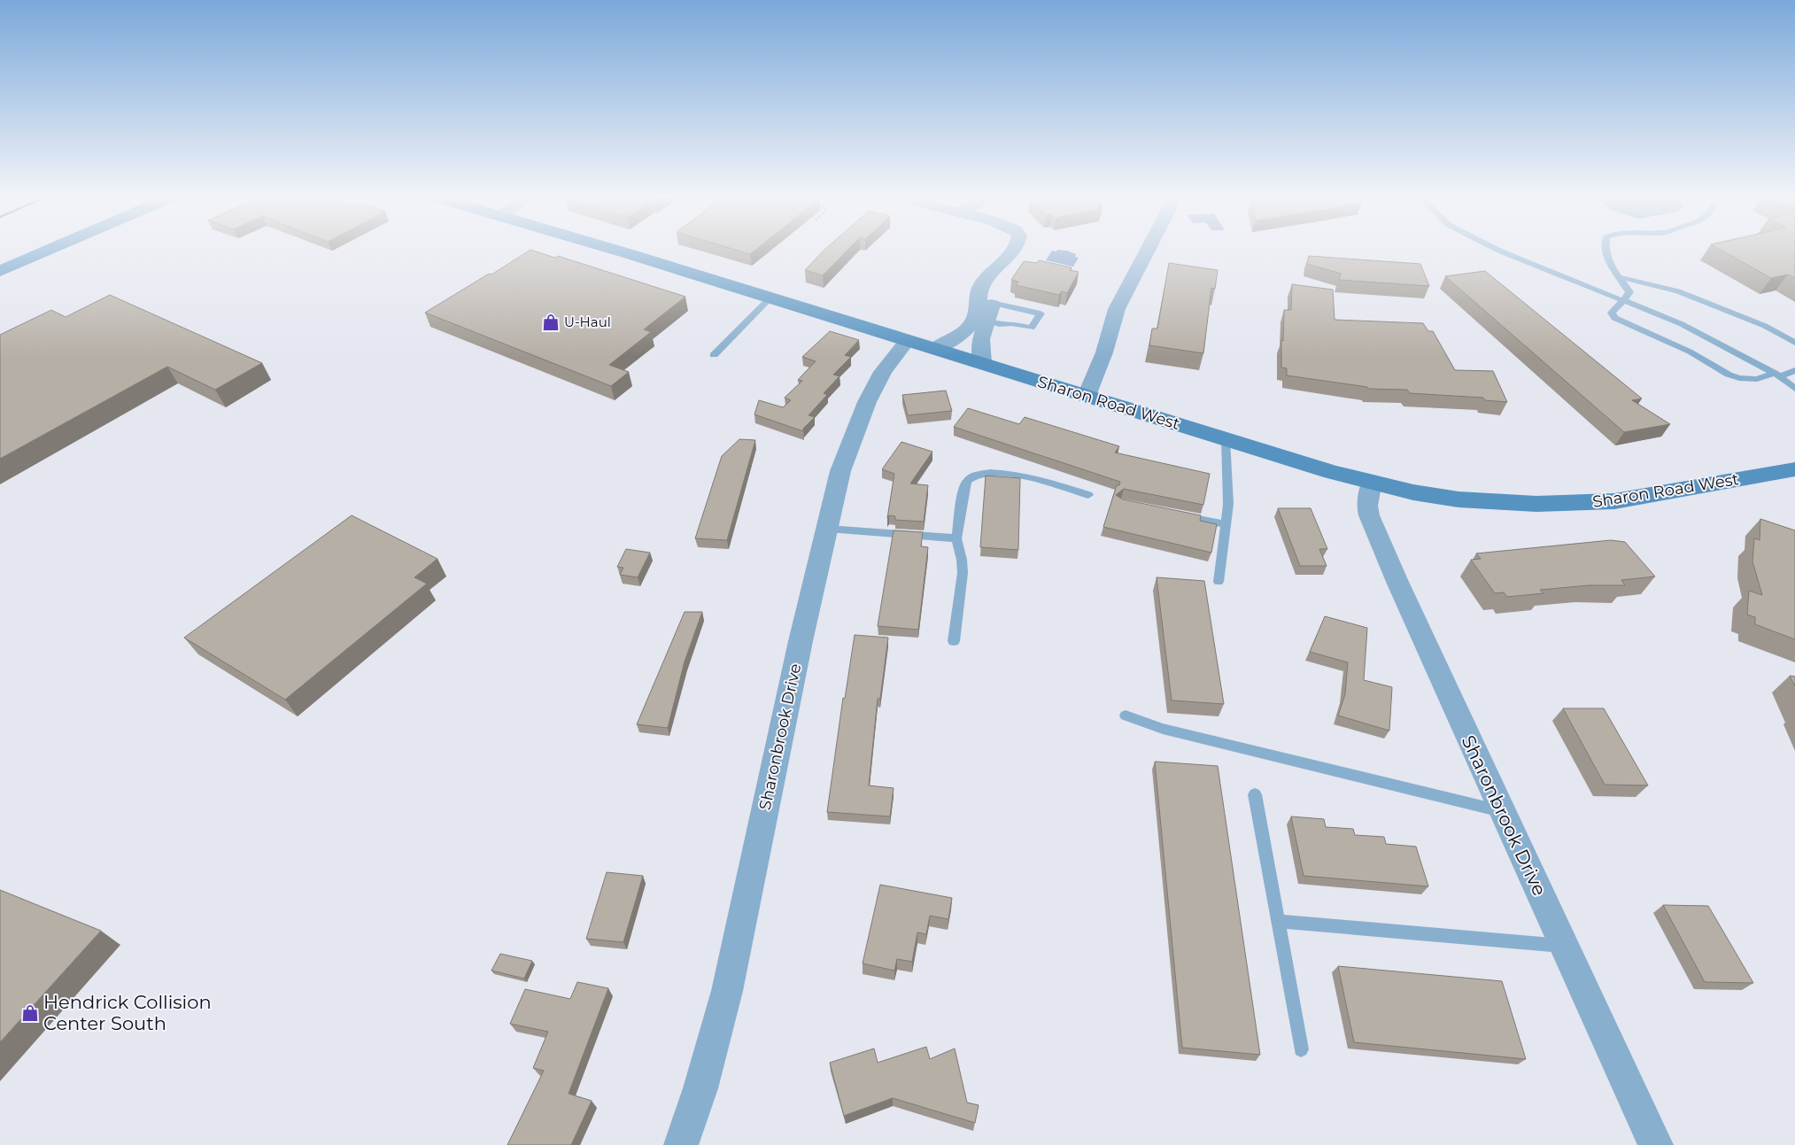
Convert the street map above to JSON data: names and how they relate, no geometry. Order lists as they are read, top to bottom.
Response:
{
  "streets": {
    "main road": ["Sharon Road West"],
    "street": ["Sharonbrook Drive"]
  },
  "crossings": [
    ["Sharon Road West", "Sharonbrook Drive"]
  ],
  "places": {
    "shop": ["U-Haul", "Hendrick Collision Center South"]
  }
}
